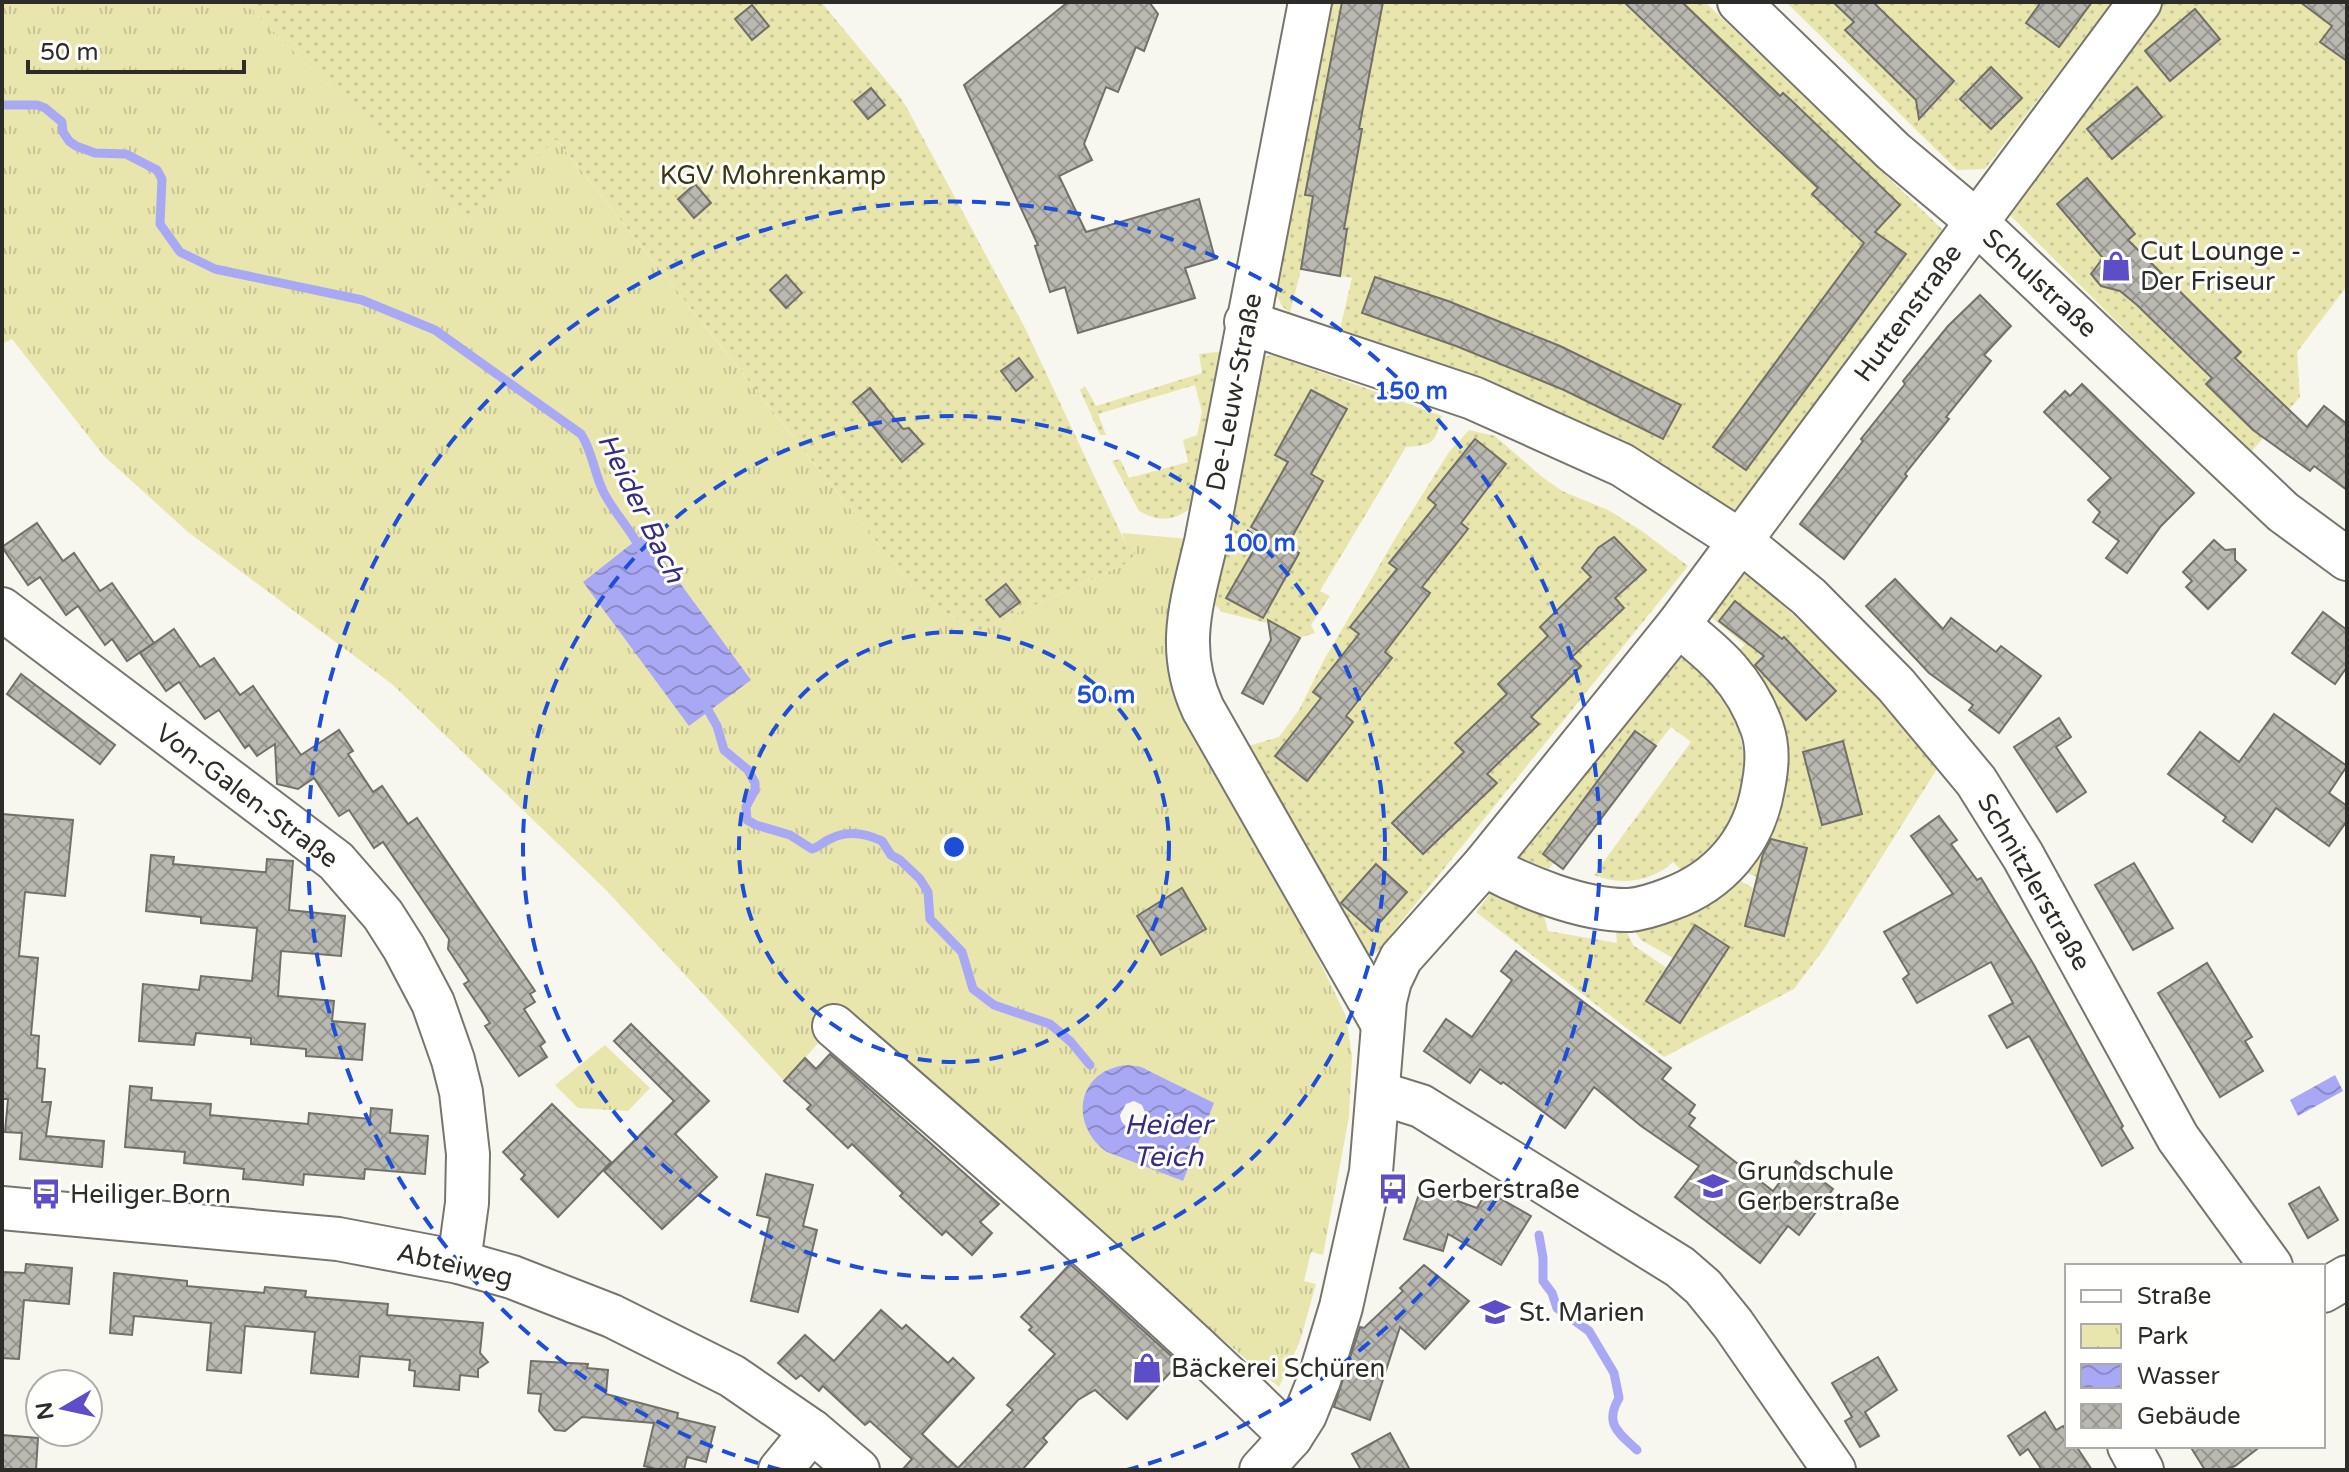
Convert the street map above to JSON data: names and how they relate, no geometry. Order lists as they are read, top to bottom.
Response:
{
  "streets": {
    "street": [
      "Schulstraße",
      "Huttenstraße",
      "De-Leuw-Straße",
      "Von-Galen-Straße",
      "Schnitzlerstraße",
      "Abteiweg"
    ]
  },
  "crossings": [
    ["Schulstraße", "Huttenstraße"],
    ["Huttenstraße", "De-Leuw-Straße"],
    ["Huttenstraße", "Schnitzlerstraße"],
    ["De-Leuw-Straße", "Schnitzlerstraße"],
    ["Von-Galen-Straße", "Abteiweg"]
  ],
  "water": ["Heider Bach", "Heider Teich"],
  "parks": ["KGV Mohrenkamp"],
  "places": {
    "shop": ["Cut Lounge - Der Friseur", "Bäckerei Schüren"],
    "school or university": ["Grundschule Gerberstraße", "St. Marien"],
    "bus stop": ["Gerberstraße", "Heiliger Born"]
  },
  "legend": [
    "Straße",
    "Park",
    "Wasser",
    "Gebäude"
  ],
  "scale_bar": "50 m",
  "north": "left",
  "rings": ["150 m", "100 m", "50 m"]
}
